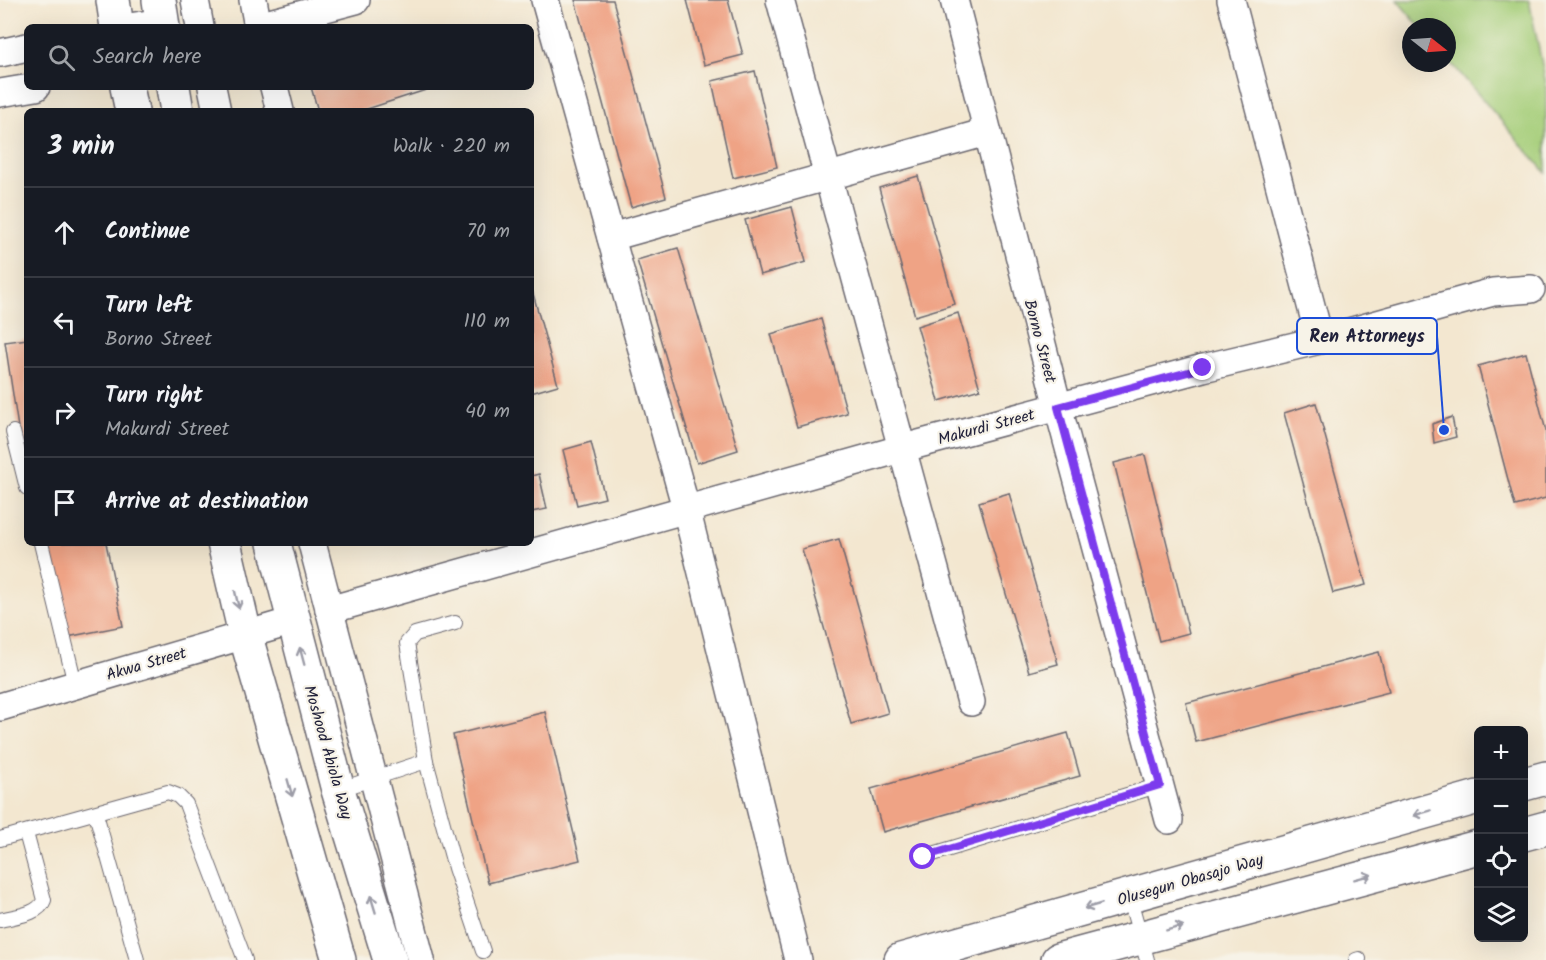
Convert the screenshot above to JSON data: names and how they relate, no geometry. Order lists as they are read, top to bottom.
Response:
{
  "streets": {
    "main road": ["Moshood Abiola Way", "Olusegun Obasajo Way"],
    "street": ["Borno Street", "Makurdi Street", "Akwa Street"]
  },
  "crossings": [
    ["Borno Street", "Makurdi Street"],
    ["Akwa Street", "Moshood Abiola Way"]
  ],
  "places": ["Ren Attorneys"],
  "north": "right",
  "page": {
    "search": "Search here",
    "heading": ["3 min", "Walk · 220 m"],
    "list": [
      ["Continue", "70 m"],
      ["Turn left", "Borno Street", "110 m"],
      ["Turn right", "Makurdi Street", "40 m"],
      "Arrive at destination"
    ],
    "map_buttons": ["+", "−"]
  }
}
